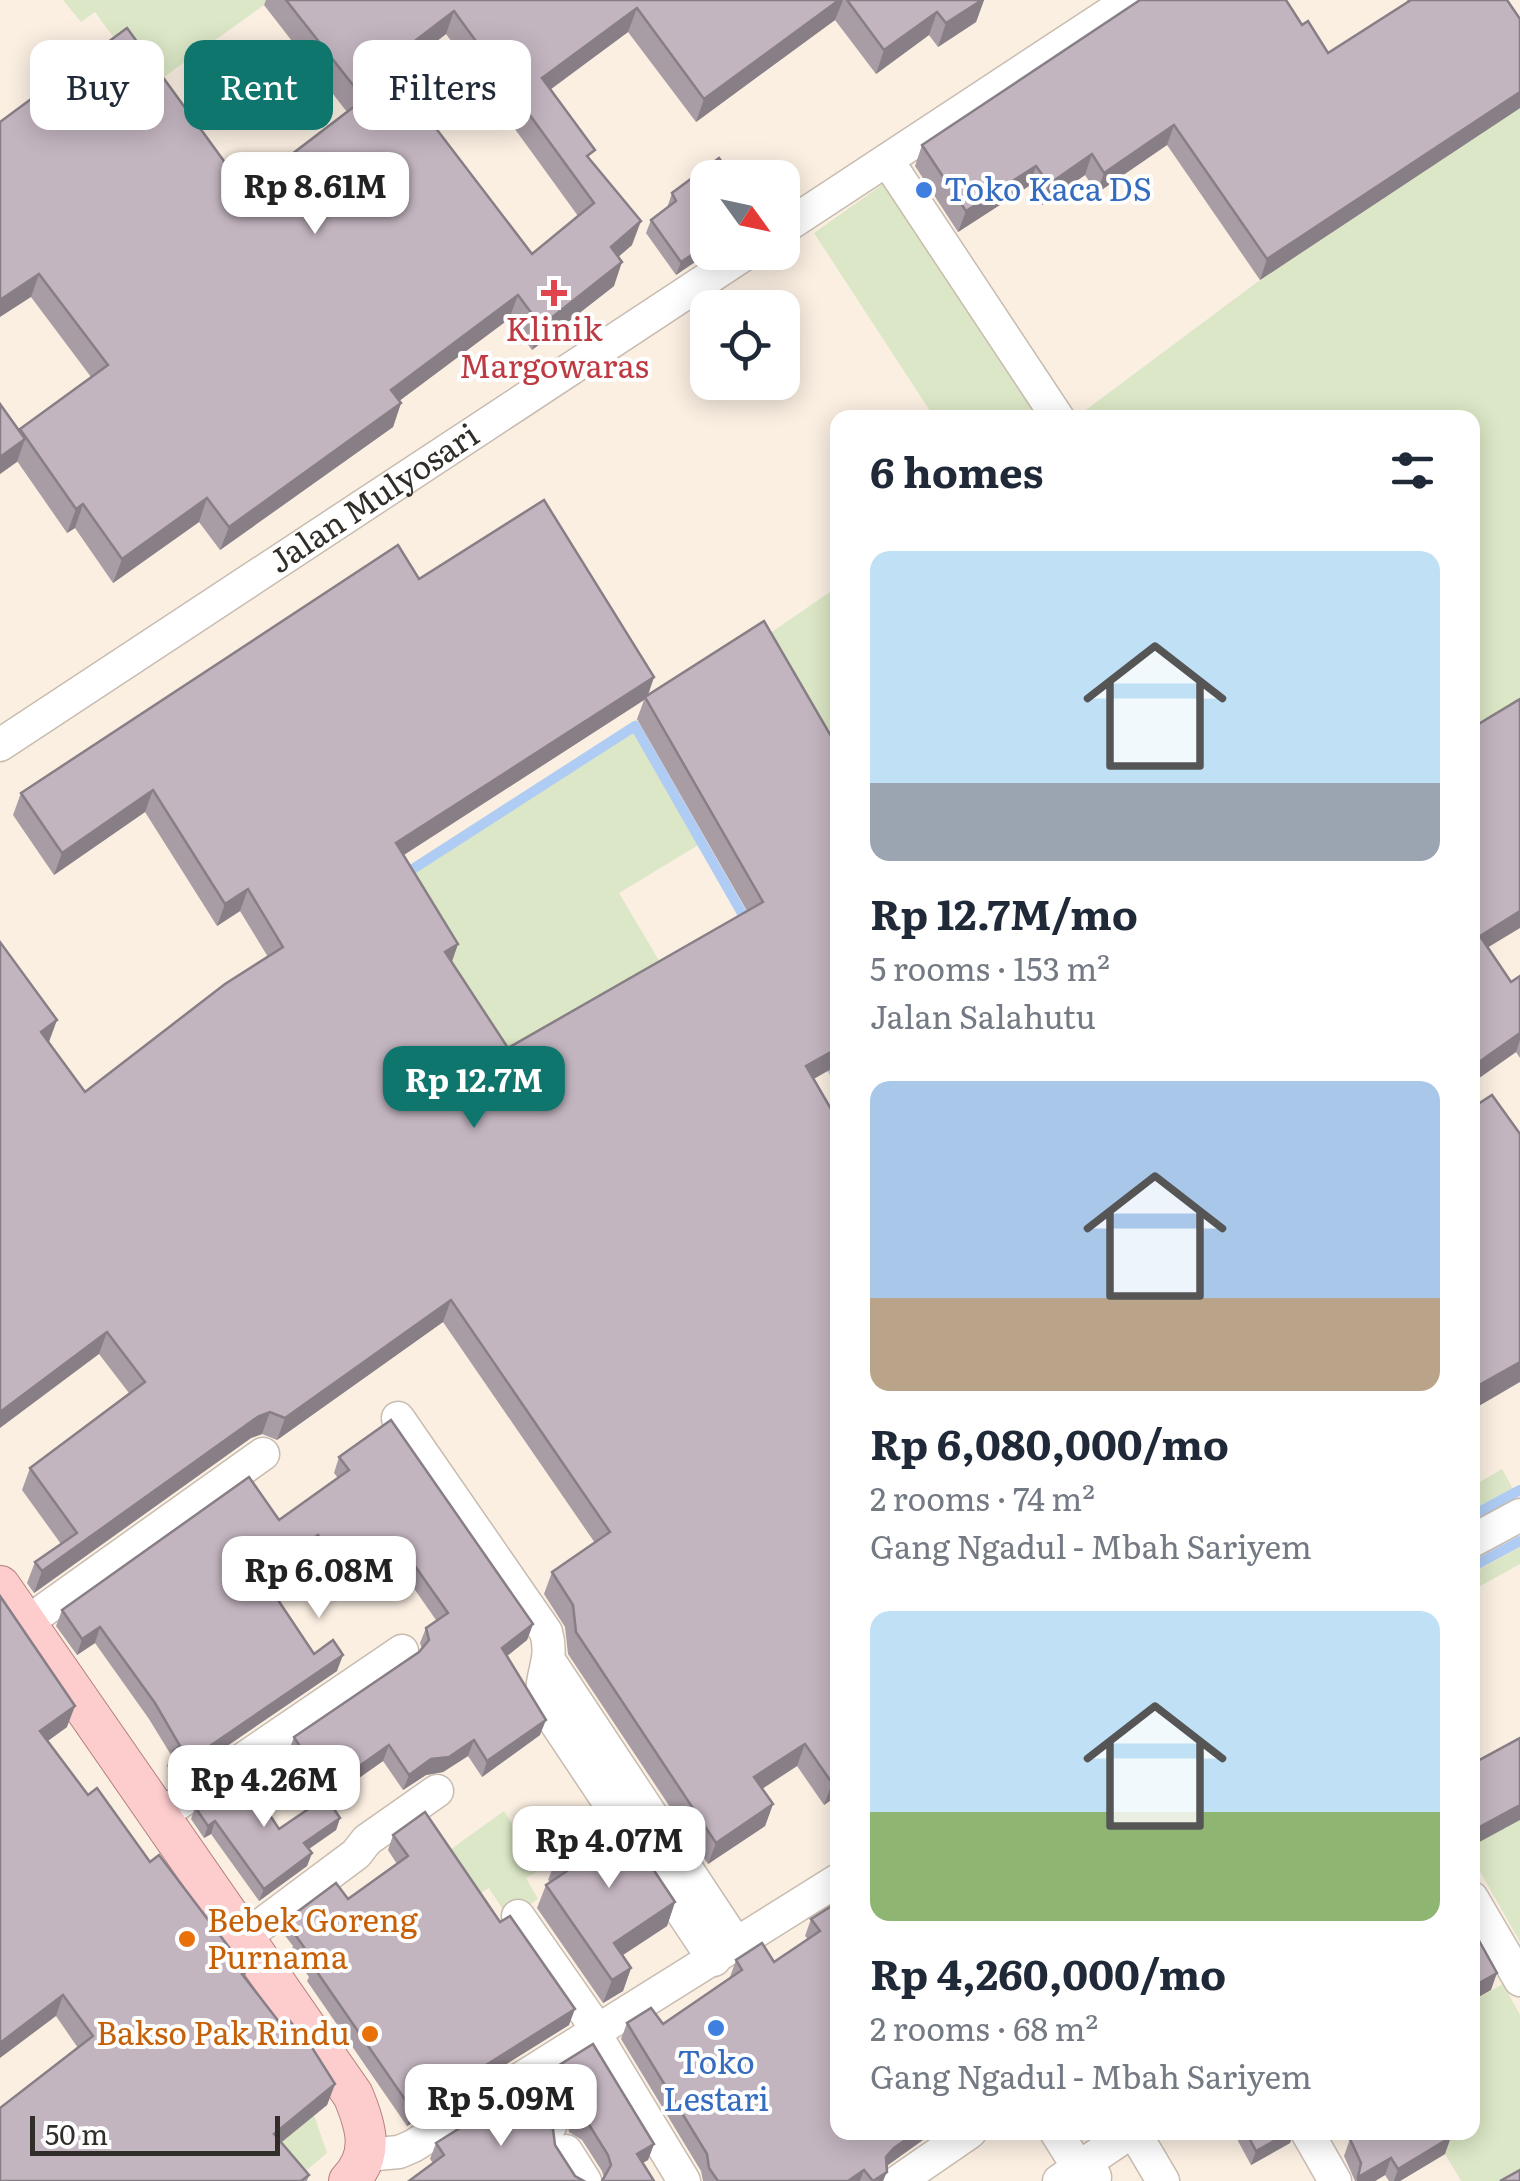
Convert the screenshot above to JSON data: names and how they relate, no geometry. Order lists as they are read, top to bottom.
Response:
{
  "streets": {
    "street": ["Jalan Mulyosari"]
  },
  "places": {
    "other": [
      "Toko Kaca DS",
      "Bebek Goreng Purnama",
      "Toko Lestari",
      "Bakso Pak Rindu"
    ],
    "health": ["Klinik Margowaras"]
  },
  "scale_bar": "50 m",
  "north": "bottom right",
  "page": {
    "chip": ["Buy", "Rent", "Filters"],
    "price": [
      "Rp 8.61M",
      "Rp 12.7M",
      "Rp 6.08M",
      "Rp 4.26M",
      "Rp 4.07M",
      "Rp 5.09M"
    ],
    "heading": "6 homes",
    "list": [
      {
        "name": "Rp 12.7M/mo",
        "note": "5 rooms · 153 m² · Jalan Salahutu"
      },
      {
        "name": "Rp 6,080,000/mo",
        "note": "2 rooms · 74 m² · Gang Ngadul - Mbah Sariyem"
      },
      {
        "name": "Rp 4,260,000/mo",
        "note": "2 rooms · 68 m² · Gang Ngadul - Mbah Sariyem"
      }
    ],
    "scale": "50 m"
  }
}
